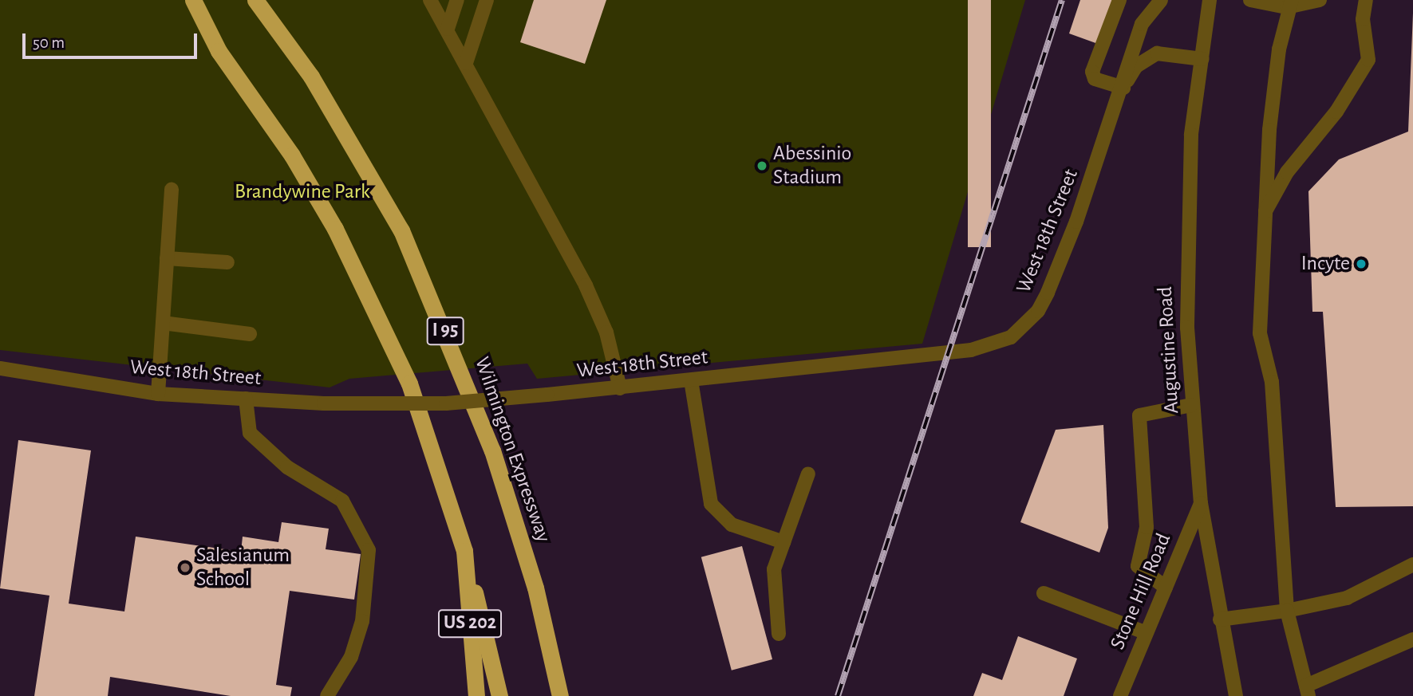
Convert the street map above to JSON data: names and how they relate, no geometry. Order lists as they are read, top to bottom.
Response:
{
  "streets": {
    "highway": ["I 95", "Wilmington Expressway", "US 202"],
    "street": ["West 18th Street", "Augustine Road", "Stone Hill Road"]
  },
  "crossings": [
    ["West 18th Street", "Augustine Road"],
    ["I 95", "US 202"],
    ["Augustine Road", "Stone Hill Road"]
  ],
  "parks": ["Brandywine Park"],
  "places": ["Abessinio Stadium", "Incyte", "Salesianum School"],
  "scale_bar": "50 m"
}
